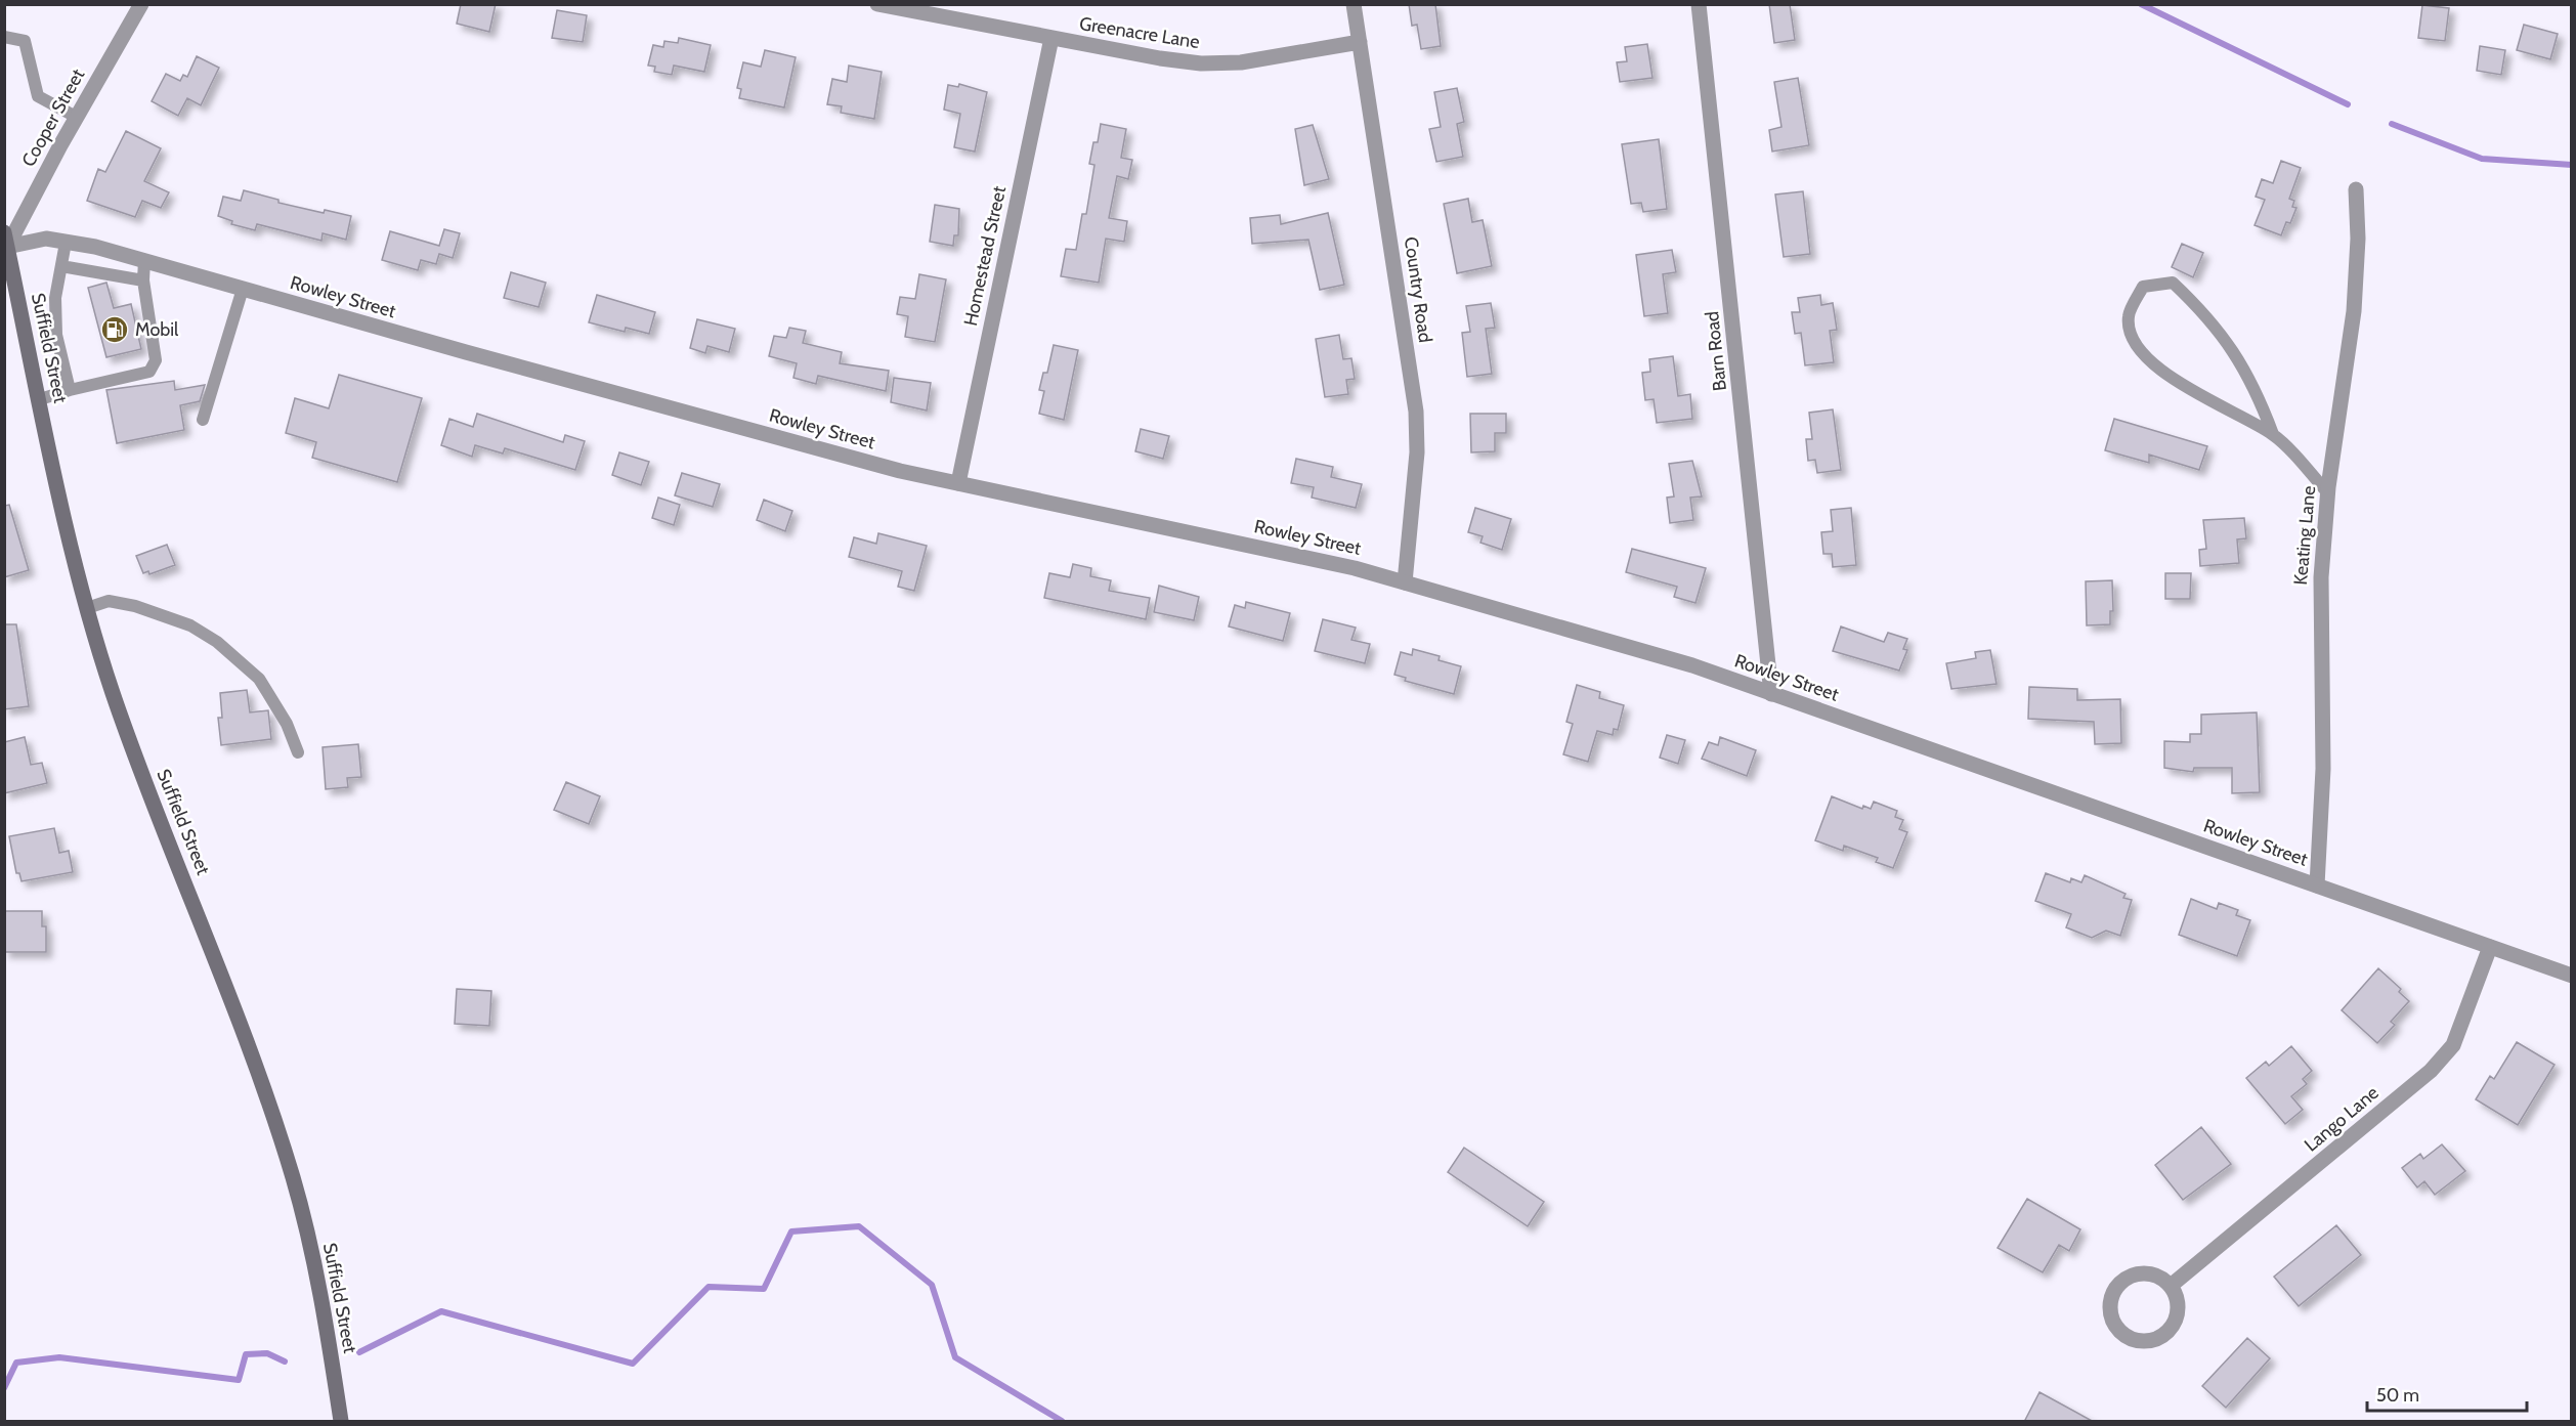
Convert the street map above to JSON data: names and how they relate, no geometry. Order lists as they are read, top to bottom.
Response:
{
  "streets": {
    "main road": ["Suffield Street"],
    "street": [
      "Greenacre Lane",
      "Cooper Street",
      "Homestead Street",
      "Country Road",
      "Rowley Street",
      "Barn Road",
      "Keating Lane",
      "Lango Lane"
    ]
  },
  "crossings": [
    ["Greenacre Lane", "Homestead Street"],
    ["Greenacre Lane", "Country Road"],
    ["Cooper Street", "Rowley Street"],
    ["Cooper Street", "Suffield Street"],
    ["Homestead Street", "Rowley Street"],
    ["Country Road", "Rowley Street"],
    ["Rowley Street", "Suffield Street"],
    ["Rowley Street", "Barn Road"],
    ["Rowley Street", "Keating Lane"],
    ["Rowley Street", "Lango Lane"]
  ],
  "places": {
    "fuel station": ["Mobil"]
  },
  "scale_bar": "50 m"
}
